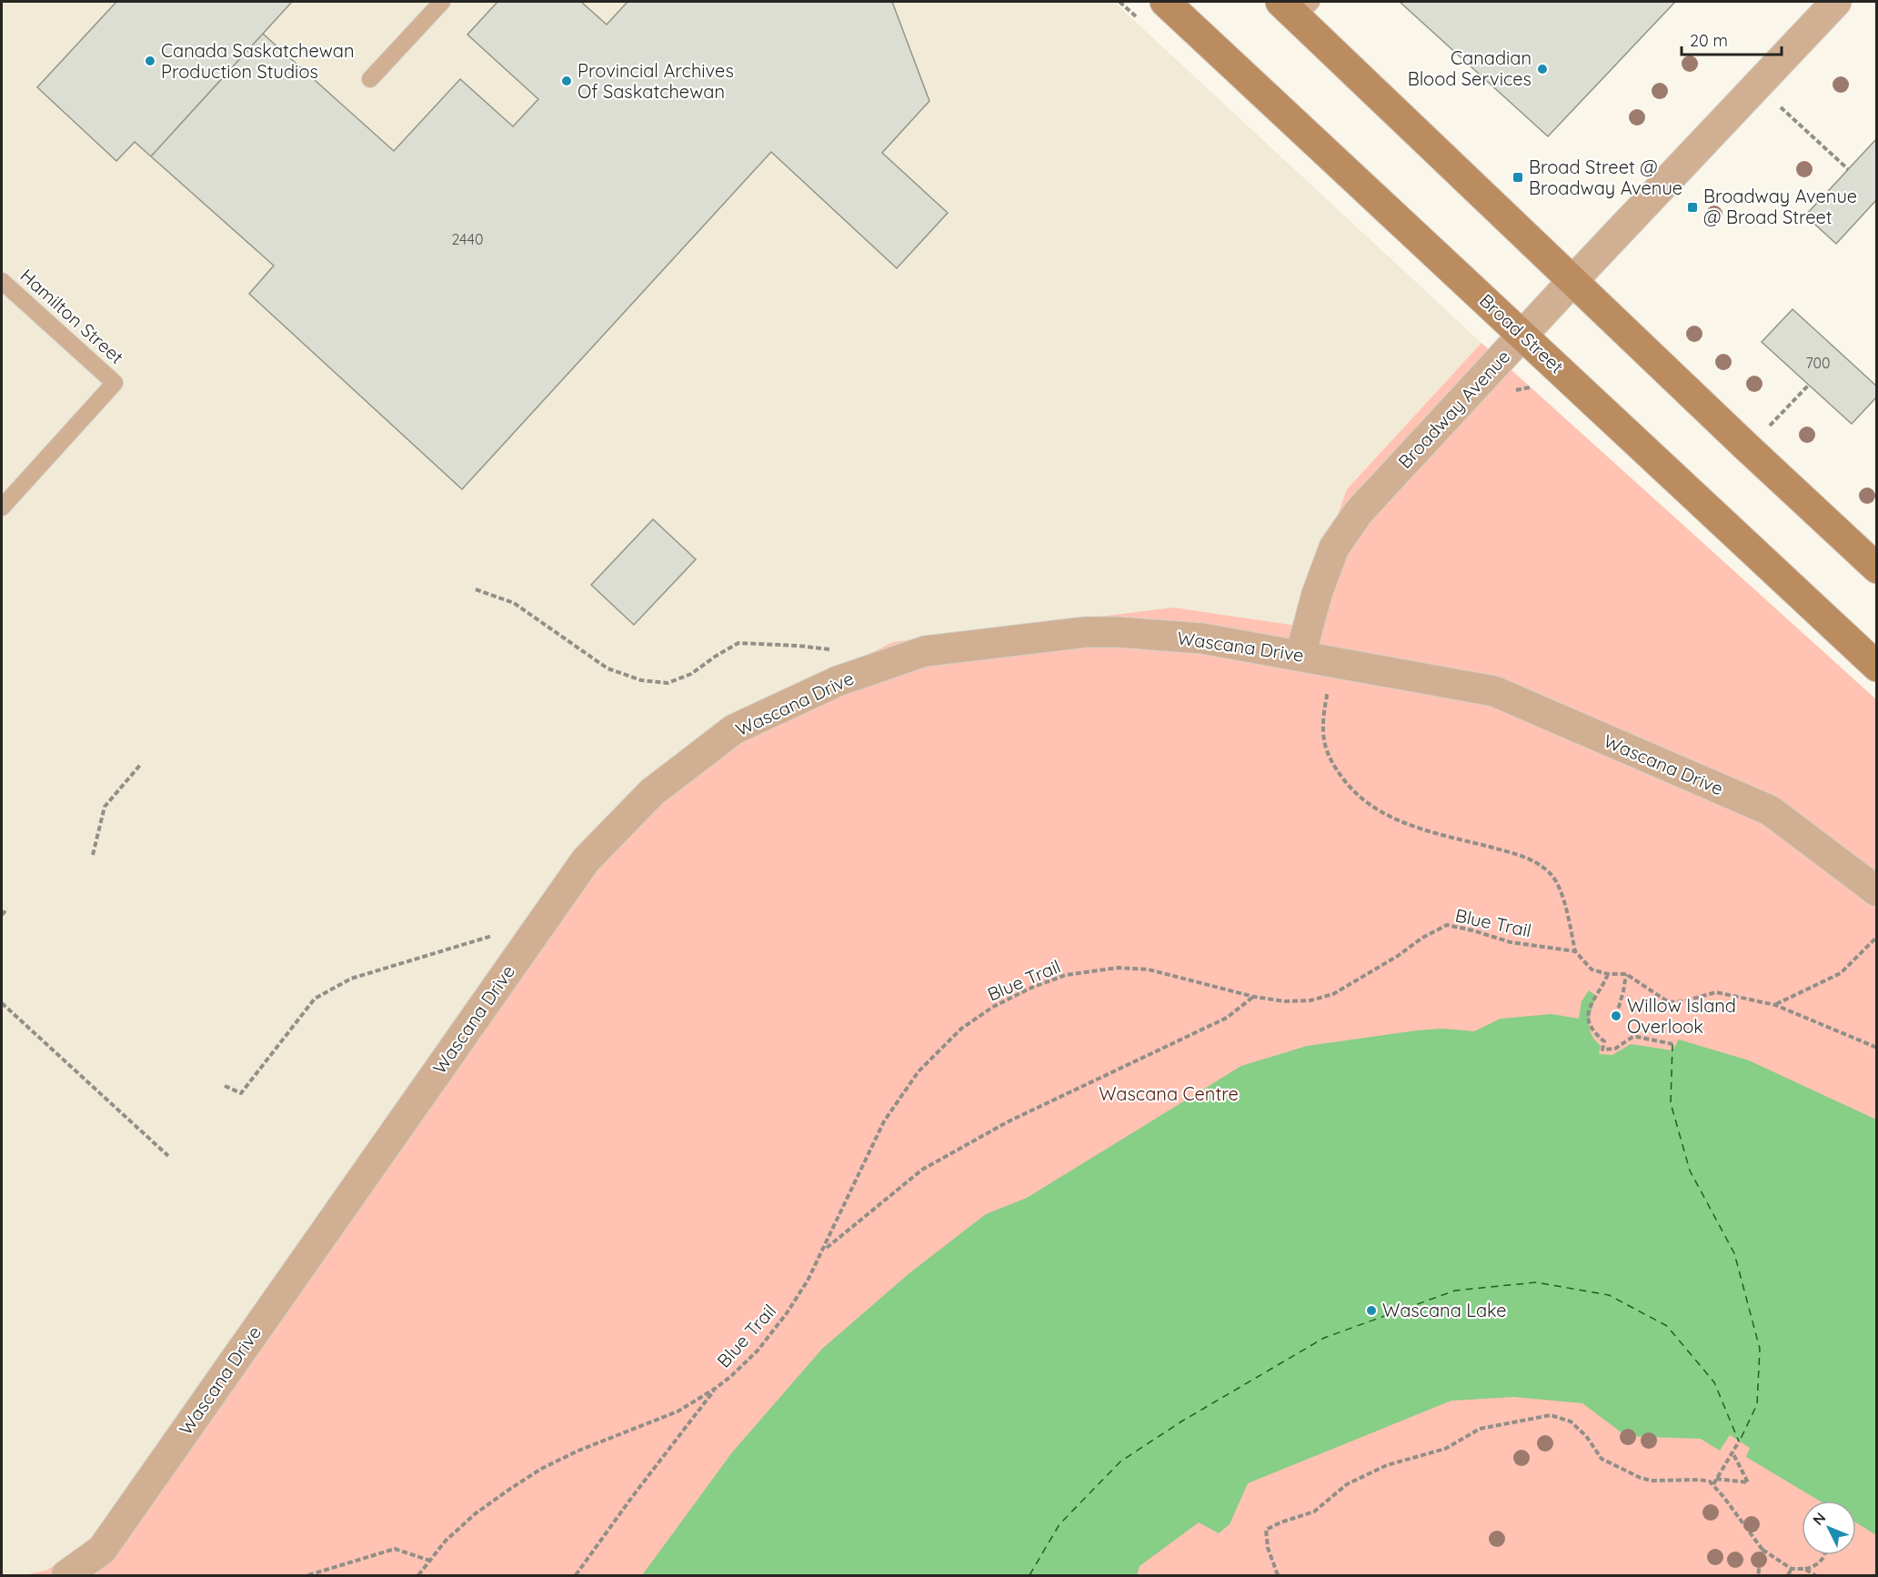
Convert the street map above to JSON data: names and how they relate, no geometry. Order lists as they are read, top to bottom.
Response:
{
  "streets": {
    "main road": ["Broad Street"],
    "street": ["Broadway Avenue", "Wascana Drive"],
    "lane": ["Hamilton Street"],
    "path": ["Blue Trail"]
  },
  "crossings": [
    ["Broad Street", "Broadway Avenue"],
    ["Broadway Avenue", "Wascana Drive"]
  ],
  "parks": ["Wascana Centre"],
  "places": {
    "other": [
      "Canada Saskatchewan Production Studios",
      "Canadian Blood Services",
      "Provincial Archives Of Saskatchewan",
      "Willow Island Overlook",
      "Wascana Lake"
    ],
    "transit": ["Broad Street @ Broadway Avenue", "Broadway Avenue @ Broad Street"]
  },
  "house_numbers": ["2440", "700"],
  "scale_bar": "20 m",
  "north": "top left"
}
